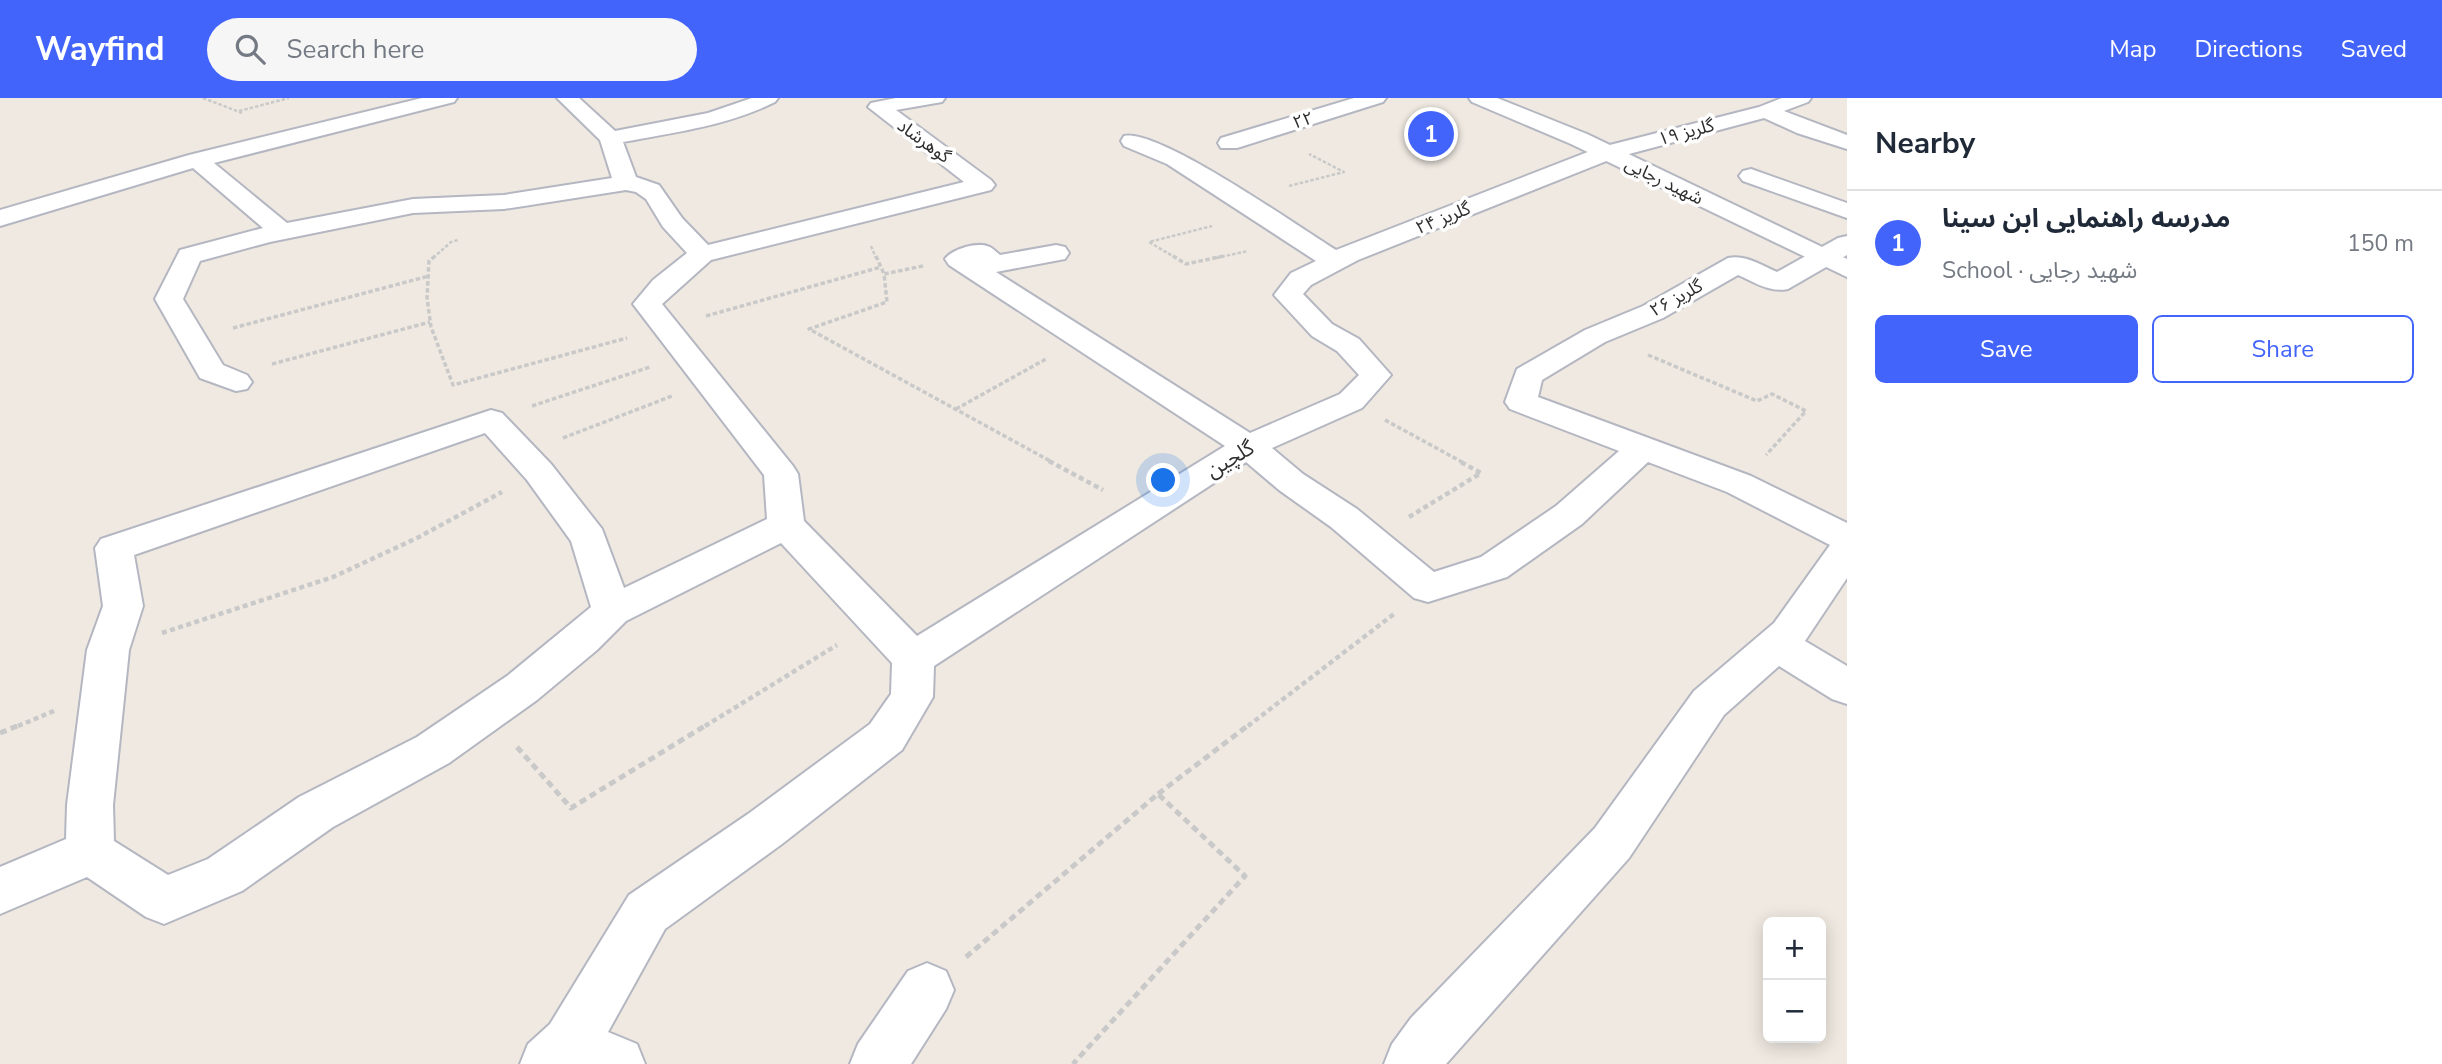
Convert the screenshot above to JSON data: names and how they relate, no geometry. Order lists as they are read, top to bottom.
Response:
{
  "streets": {
    "street": [
      "۲۲",
      "گلریز ۱۹",
      "گوهرشاد",
      "شهید رجایی",
      "گلریز ۲۴",
      "گلریز ۲۶",
      "گلچین"
    ]
  },
  "crossings": [
    ["گلریز ۱۹", "شهید رجایی"],
    ["گلریز ۱۹", "گلریز ۲۴"],
    ["شهید رجایی", "گلریز ۲۴"],
    ["شهید رجایی", "گلریز ۲۶"],
    ["گلریز ۲۴", "گلچین"]
  ],
  "page": {
    "header": "Wayfind",
    "search": "Search here",
    "nav": ["Map", "Directions", "Saved"],
    "heading": "Nearby",
    "pins": "1",
    "list": [
      {
        "mark": "1",
        "name": "مدرسه راهنمایی ابن سینا",
        "note": "School · شهید رجایی",
        "value": "150 m"
      }
    ],
    "buttons": ["Save", "Share"],
    "map_buttons": ["+", "−"]
  }
}
